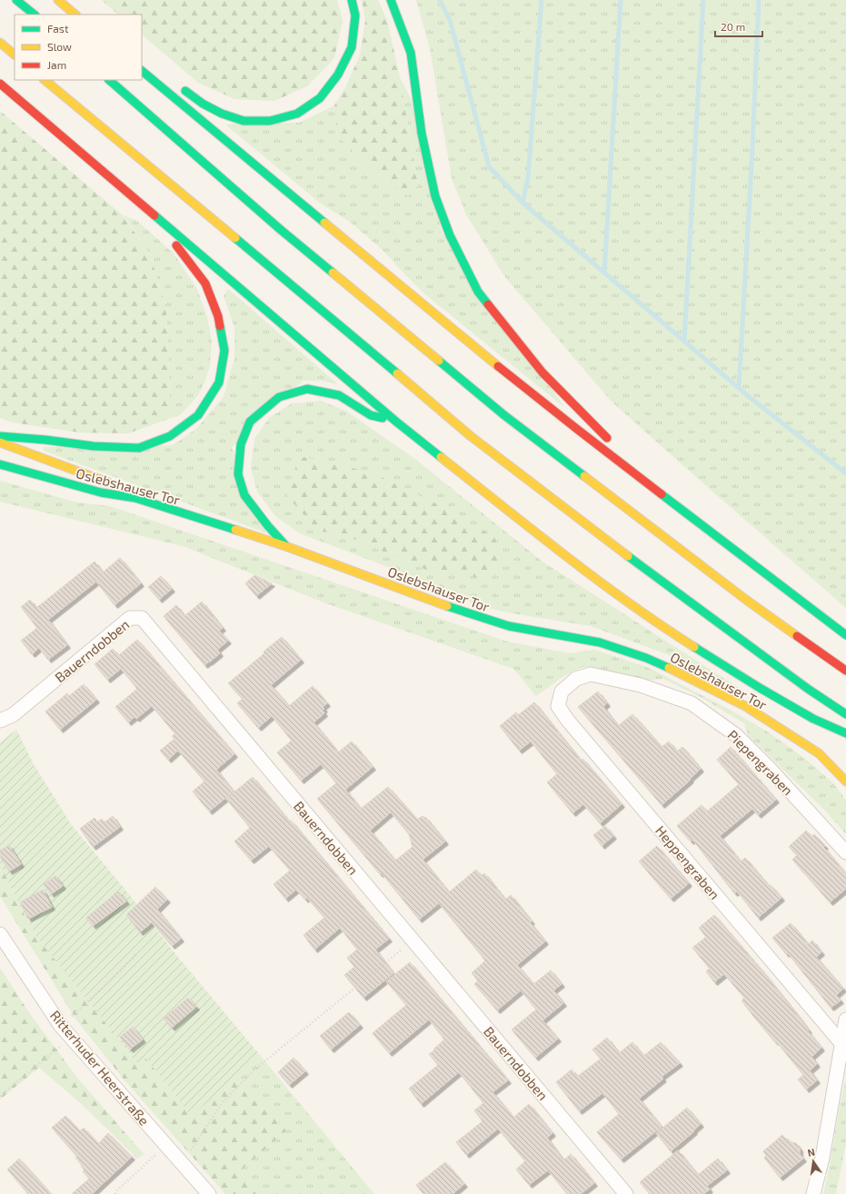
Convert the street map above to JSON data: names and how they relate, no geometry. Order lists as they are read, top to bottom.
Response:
{
  "streets": {
    "highway": ["Oslebshauser Tor"],
    "street": [
      "Bauerndobben",
      "Piepengraben",
      "Heppengraben",
      "Ritterhuder Heerstraße"
    ]
  },
  "crossings": [
    ["Piepengraben", "Heppengraben"]
  ],
  "legend": ["Fast", "Slow", "Jam"],
  "scale_bar": "20 m",
  "north": "top"
}
